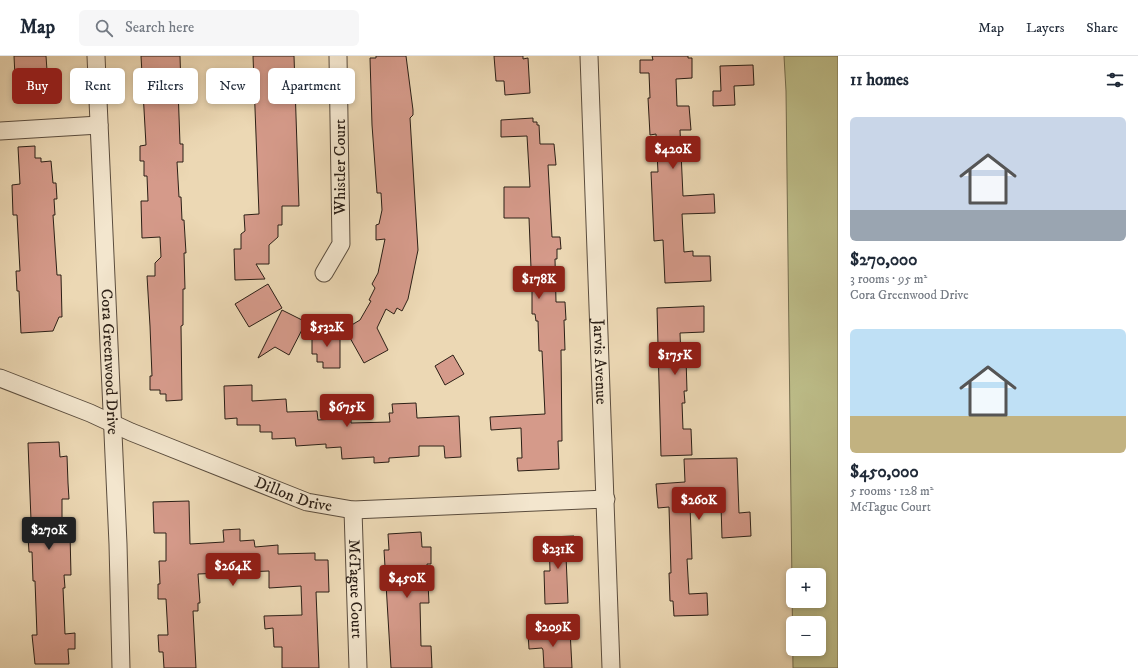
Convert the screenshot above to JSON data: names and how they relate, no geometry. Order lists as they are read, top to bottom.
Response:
{
  "streets": {
    "street": [
      "Whistler Court",
      "Cora Greenwood Drive",
      "Jarvis Avenue",
      "Dillon Drive",
      "McTague Court"
    ]
  },
  "crossings": [
    ["Cora Greenwood Drive", "Dillon Drive"],
    ["Jarvis Avenue", "Dillon Drive"],
    ["Dillon Drive", "McTague Court"]
  ],
  "page": {
    "header": "Map",
    "search": "Search here",
    "nav": ["Map", "Layers", "Share"],
    "heading": "11 homes",
    "chip": [
      "Buy",
      "Rent",
      "Filters",
      "New",
      "Apartment"
    ],
    "list": [
      {
        "name": "$270,000",
        "note": "3 rooms · 95 m² · Cora Greenwood Drive"
      },
      {
        "name": "$450,000",
        "note": "5 rooms · 128 m² · McTague Court"
      }
    ],
    "price": [
      "$420K",
      "$178K",
      "$532K",
      "$175K",
      "$675K",
      "$260K",
      "$270K",
      "$231K",
      "$264K",
      "$450K",
      "$209K"
    ],
    "map_buttons": ["+", "−"]
  }
}
